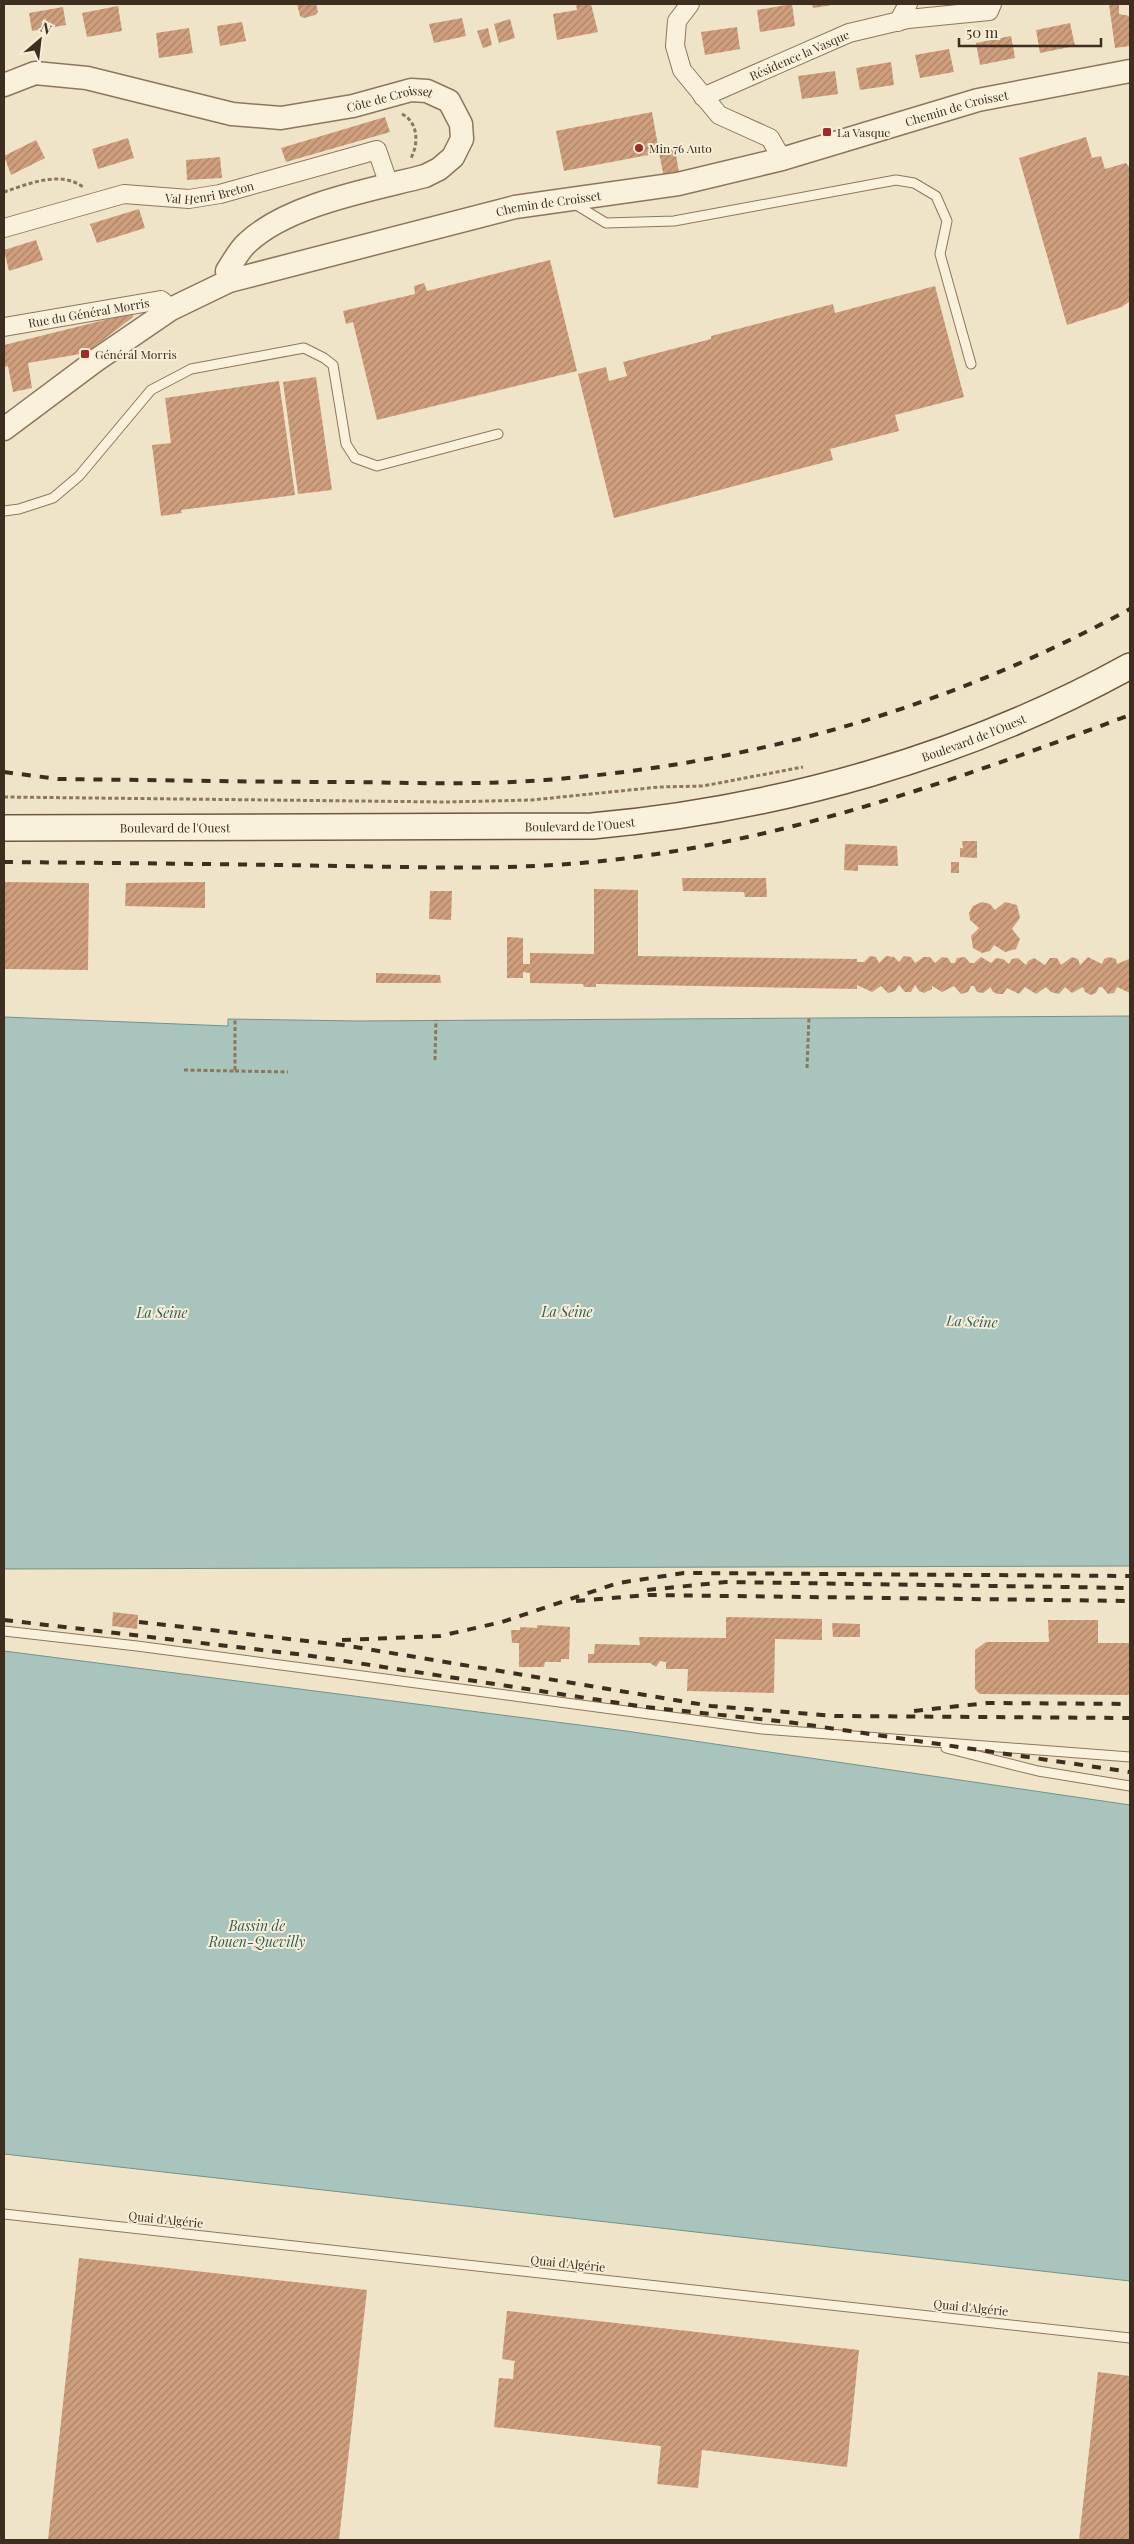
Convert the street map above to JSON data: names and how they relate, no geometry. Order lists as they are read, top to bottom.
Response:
{
  "streets": {
    "main road": ["Boulevard de l'Ouest"],
    "street": [
      "Résidence la Vasque",
      "Côte de Croisset",
      "Chemin de Croisset",
      "Val Henri Breton",
      "Rue du Général Morris"
    ],
    "lane": ["Quai d'Algérie"]
  },
  "crossings": [
    ["Côte de Croisset", "Chemin de Croisset"],
    ["Côte de Croisset", "Val Henri Breton"],
    ["Chemin de Croisset", "Rue du Général Morris"]
  ],
  "water": ["La Seine", "Bassin de Rouen-Quevilly"],
  "places": {
    "transit": ["La Vasque", "Général Morris"],
    "other": ["Min 76 Auto"]
  },
  "scale_bar": "50 m",
  "north": "top right"
}
